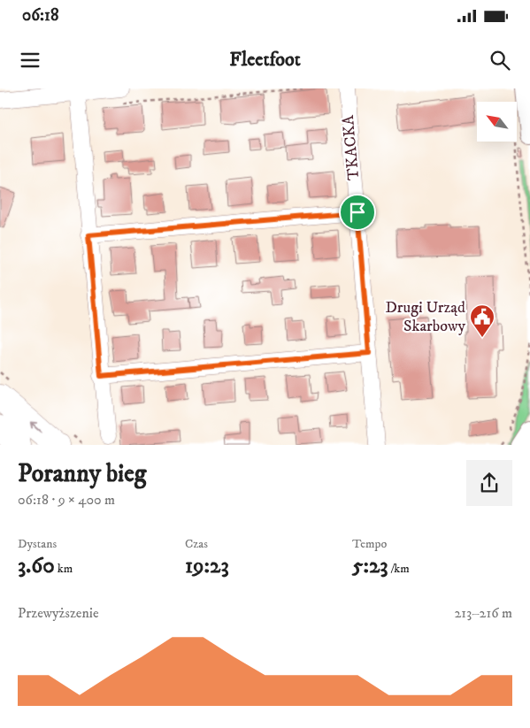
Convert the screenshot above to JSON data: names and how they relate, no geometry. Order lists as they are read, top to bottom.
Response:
{
  "streets": {
    "street": ["TKACKA"]
  },
  "places": {
    "public building": ["Drugi Urząd Skarbowy"]
  },
  "north": "top left",
  "page": {
    "status": "06:18",
    "header": "Fleetfoot",
    "heading": ["Poranny bieg", "06:18 · 9 × 400 m"],
    "stats": [
      ["Dystans", "3.60 km"],
      ["Czas", "19:23"],
      ["Tempo", "5:23 /km"]
    ],
    "chart": ["Przewyższenie", "213–216 m"]
  }
}
